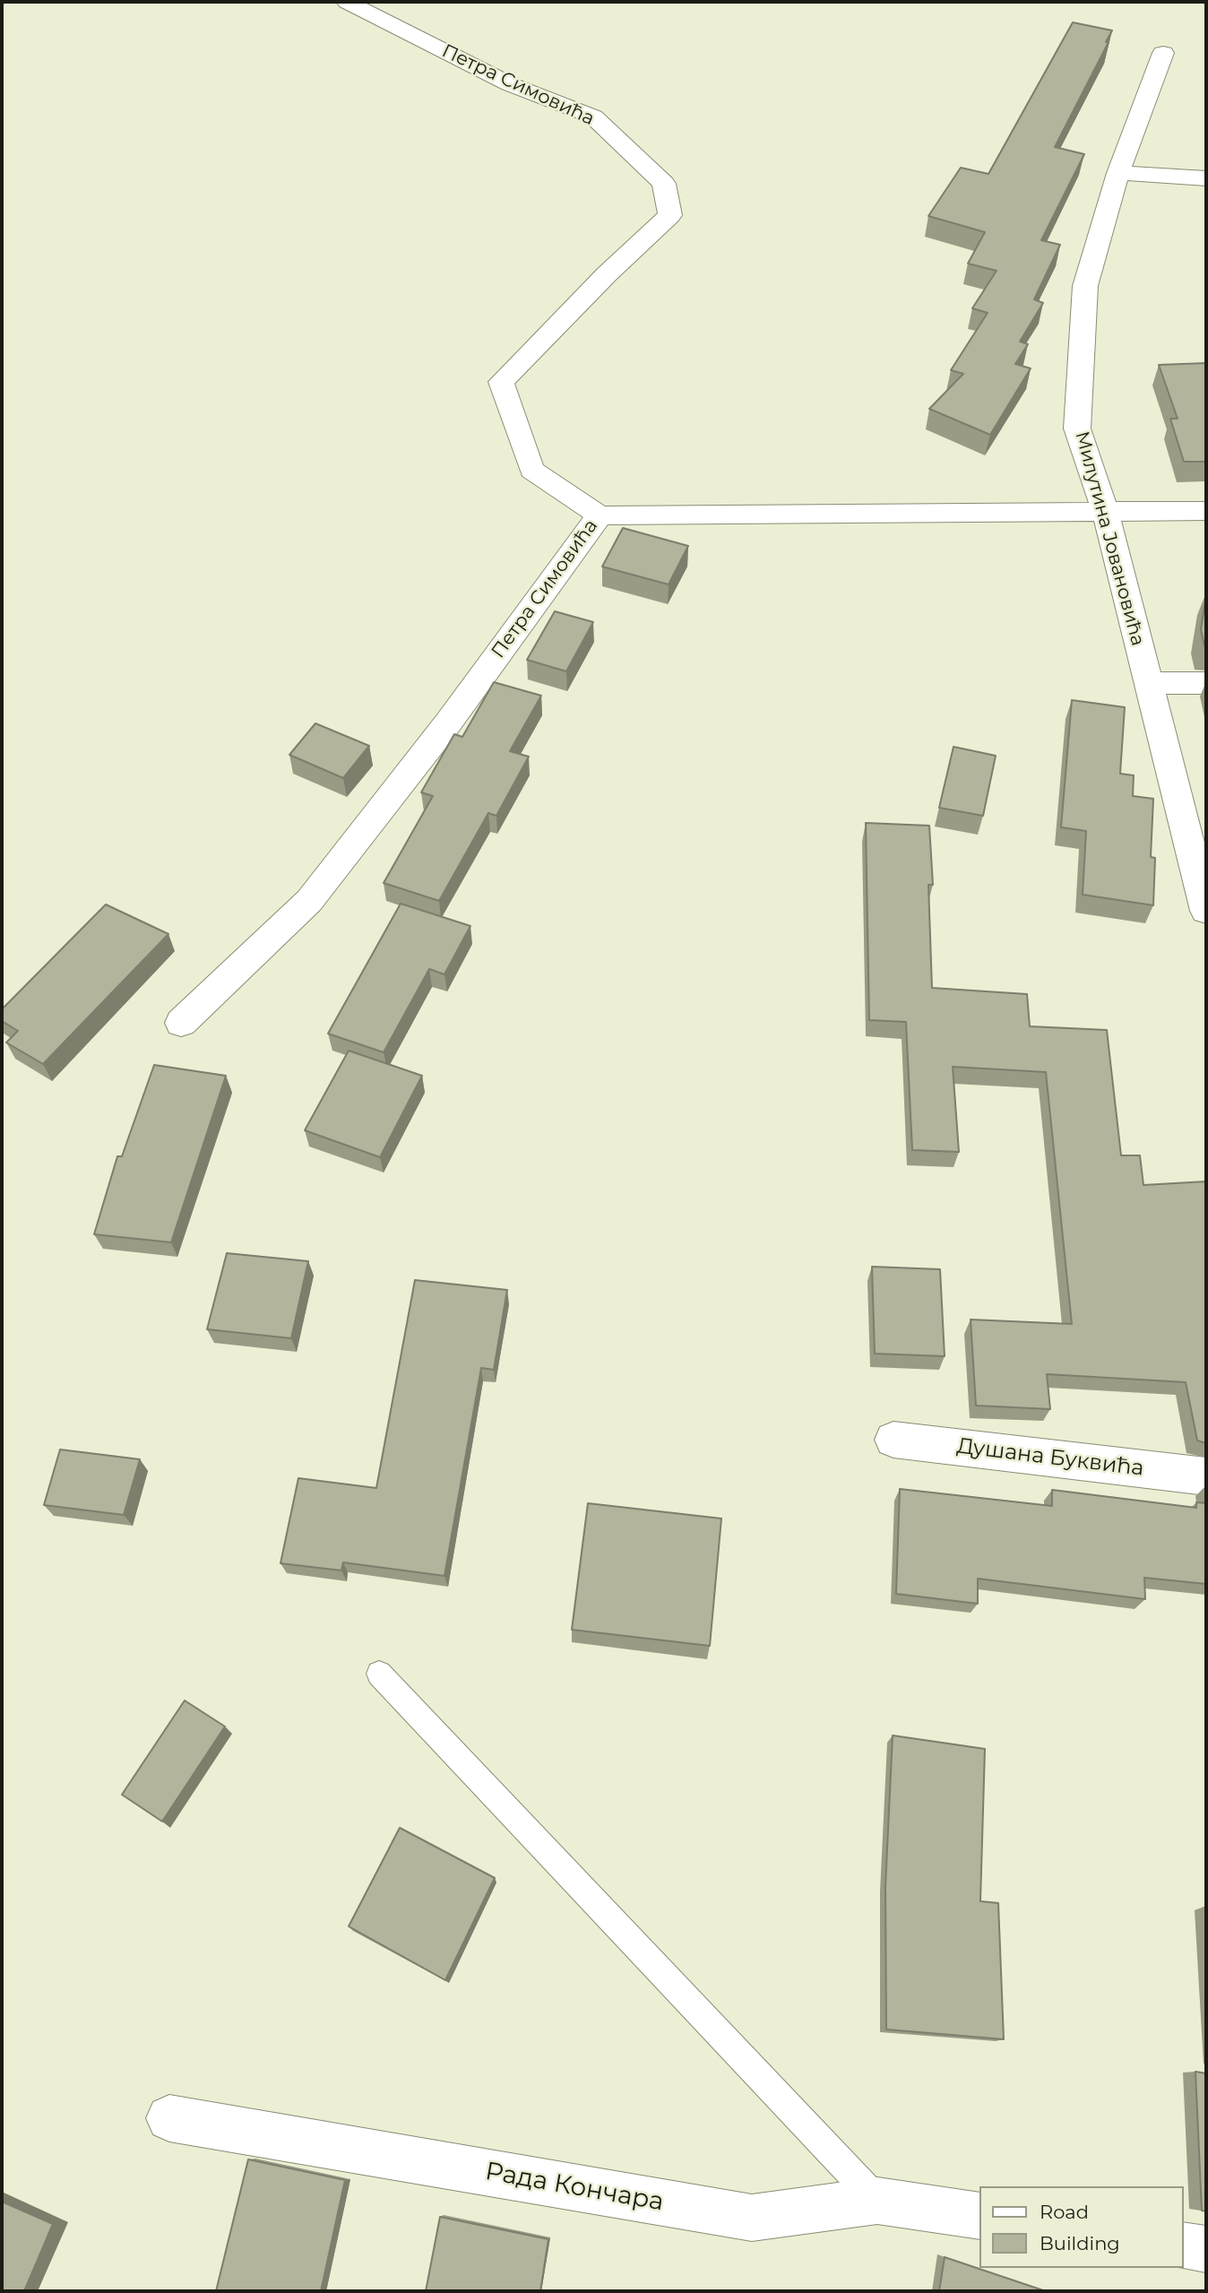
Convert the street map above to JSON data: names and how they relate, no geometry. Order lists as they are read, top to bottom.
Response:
{
  "streets": {
    "street": [
      "Петра Симовића",
      "Милутина Јовановића",
      "Душана Буквића",
      "Рада Кончара"
    ]
  },
  "legend": ["Road", "Building"]
}
